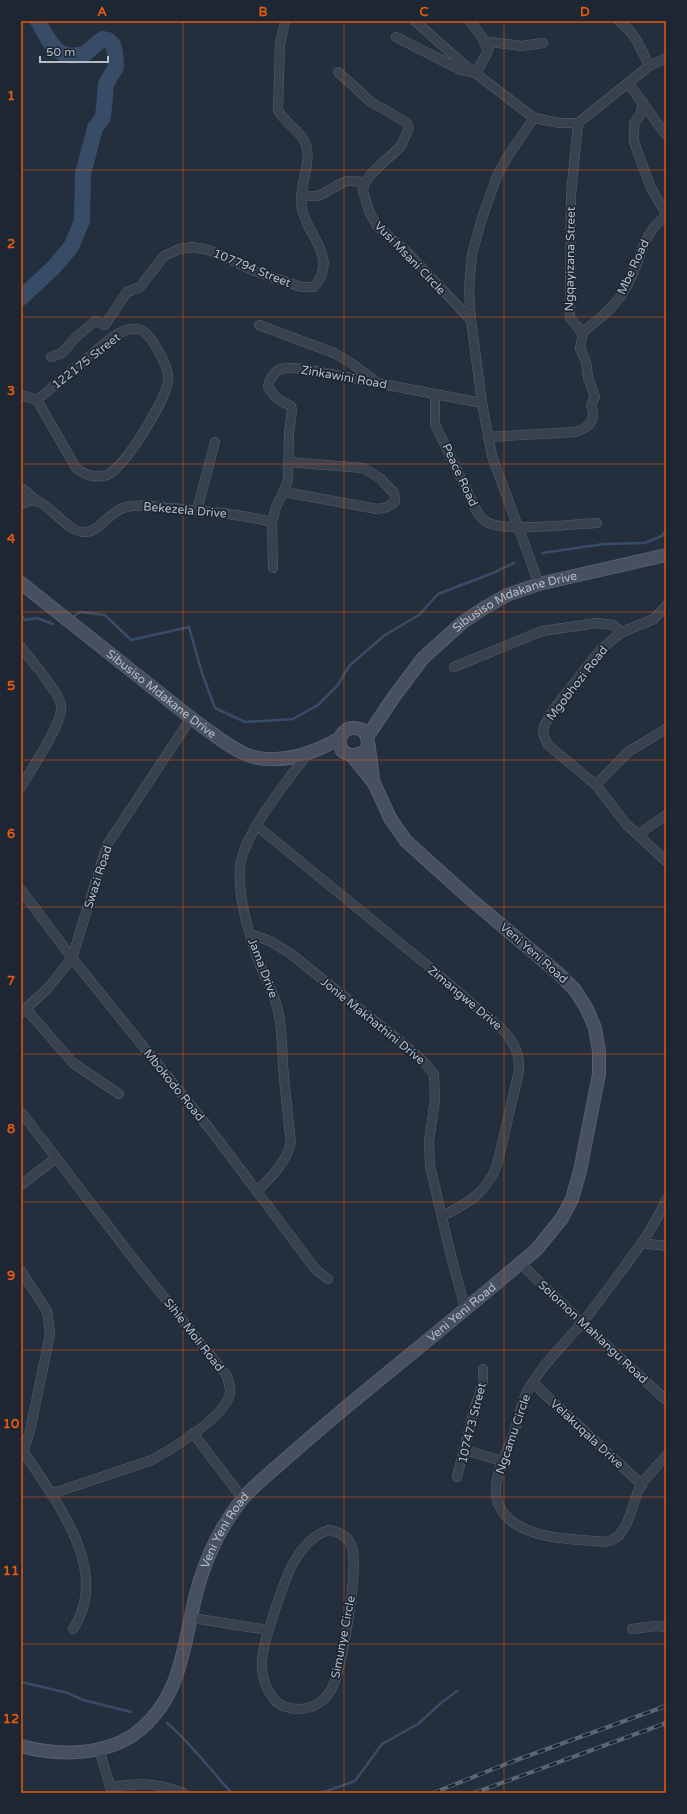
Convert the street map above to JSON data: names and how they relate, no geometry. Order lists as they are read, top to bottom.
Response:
{
  "streets": {
    "street": [
      "Vusi Msani Circle",
      "Ngqayizana Street",
      "Mbe Road",
      "107794 Street",
      "122175 Street",
      "Zinkawini Road",
      "Peace Road",
      "Bekezela Drive",
      "Sibusiso Mdakane Drive",
      "Mgobhozi Road",
      "Swazi Road",
      "Veni Yeni Road",
      "Jama Drive",
      "Zimangwe Drive",
      "Jonie Makhathini Drive",
      "Mbokodo Road",
      "Solomon Mahlangu Road",
      "Sihle Moli Road",
      "107473 Street",
      "Ngcamu Circle",
      "Velakuqala Drive",
      "Simunye Circle"
    ]
  },
  "crossings": [
    ["Ngqayizana Street", "Mbe Road"],
    ["Zinkawini Road", "Peace Road"],
    ["Zinkawini Road", "Bekezela Drive"],
    ["Sibusiso Mdakane Drive", "Swazi Road"],
    ["Sibusiso Mdakane Drive", "Veni Yeni Road"],
    ["Sibusiso Mdakane Drive", "Jama Drive"],
    ["Swazi Road", "Mbokodo Road"],
    ["Veni Yeni Road", "Jonie Makhathini Drive"],
    ["Veni Yeni Road", "Solomon Mahlangu Road"],
    ["Jama Drive", "Zimangwe Drive"],
    ["Jama Drive", "Jonie Makhathini Drive"],
    ["Jama Drive", "Mbokodo Road"],
    ["Zimangwe Drive", "Jonie Makhathini Drive"],
    ["Solomon Mahlangu Road", "Ngcamu Circle"],
    ["Ngcamu Circle", "Velakuqala Drive"]
  ],
  "scale_bar": "50 m",
  "grid": {
    "columns": [
      "A",
      "B",
      "C",
      "D"
    ],
    "rows": [
      "1",
      "2",
      "3",
      "4",
      "5",
      "6",
      "7",
      "8",
      "9",
      "10",
      "11",
      "12"
    ]
  }
}
